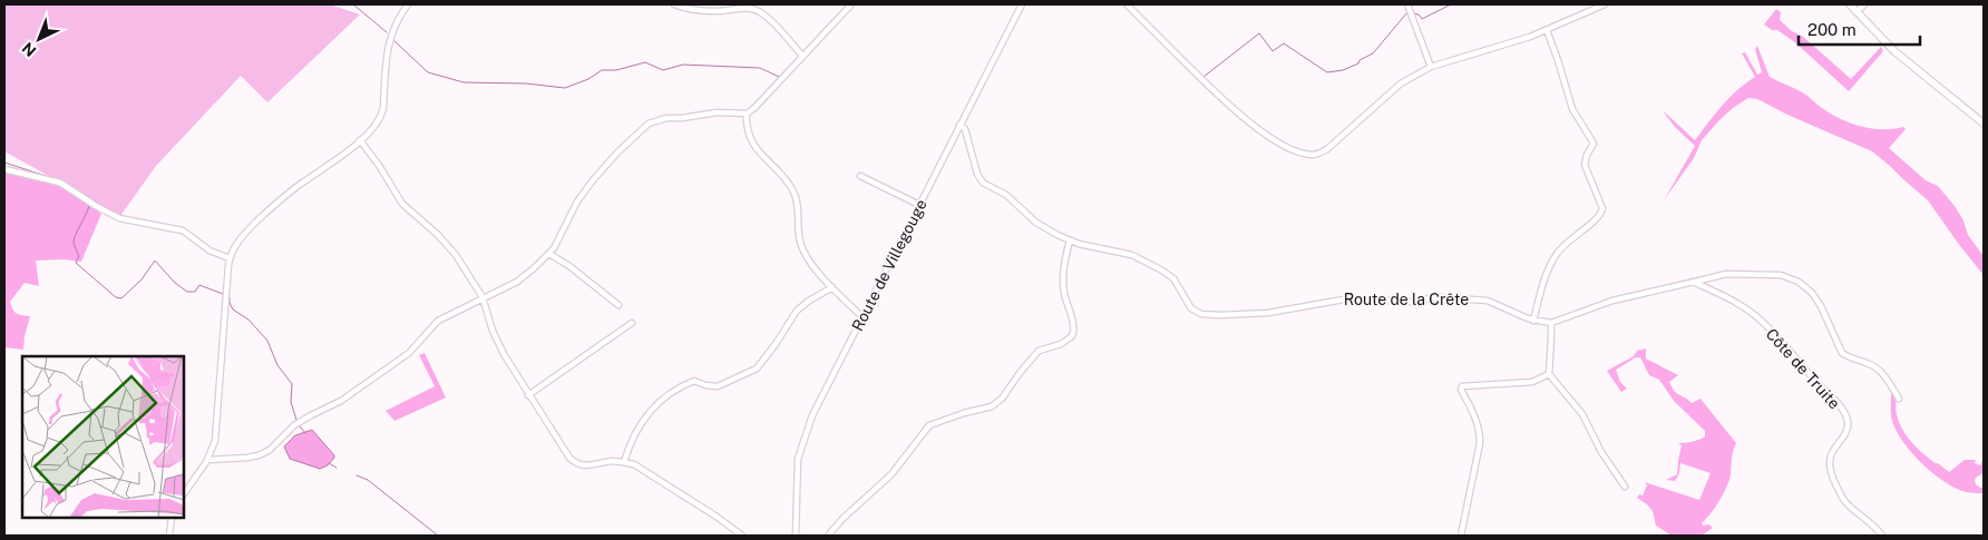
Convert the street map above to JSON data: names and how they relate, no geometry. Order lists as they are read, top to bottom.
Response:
{
  "streets": {
    "street": ["Route de Villegouge", "Route de la Crête", "Côte de Truite"]
  },
  "crossings": [
    ["Route de la Crête", "Côte de Truite"]
  ],
  "scale_bar": "200 m",
  "north": "bottom left"
}
